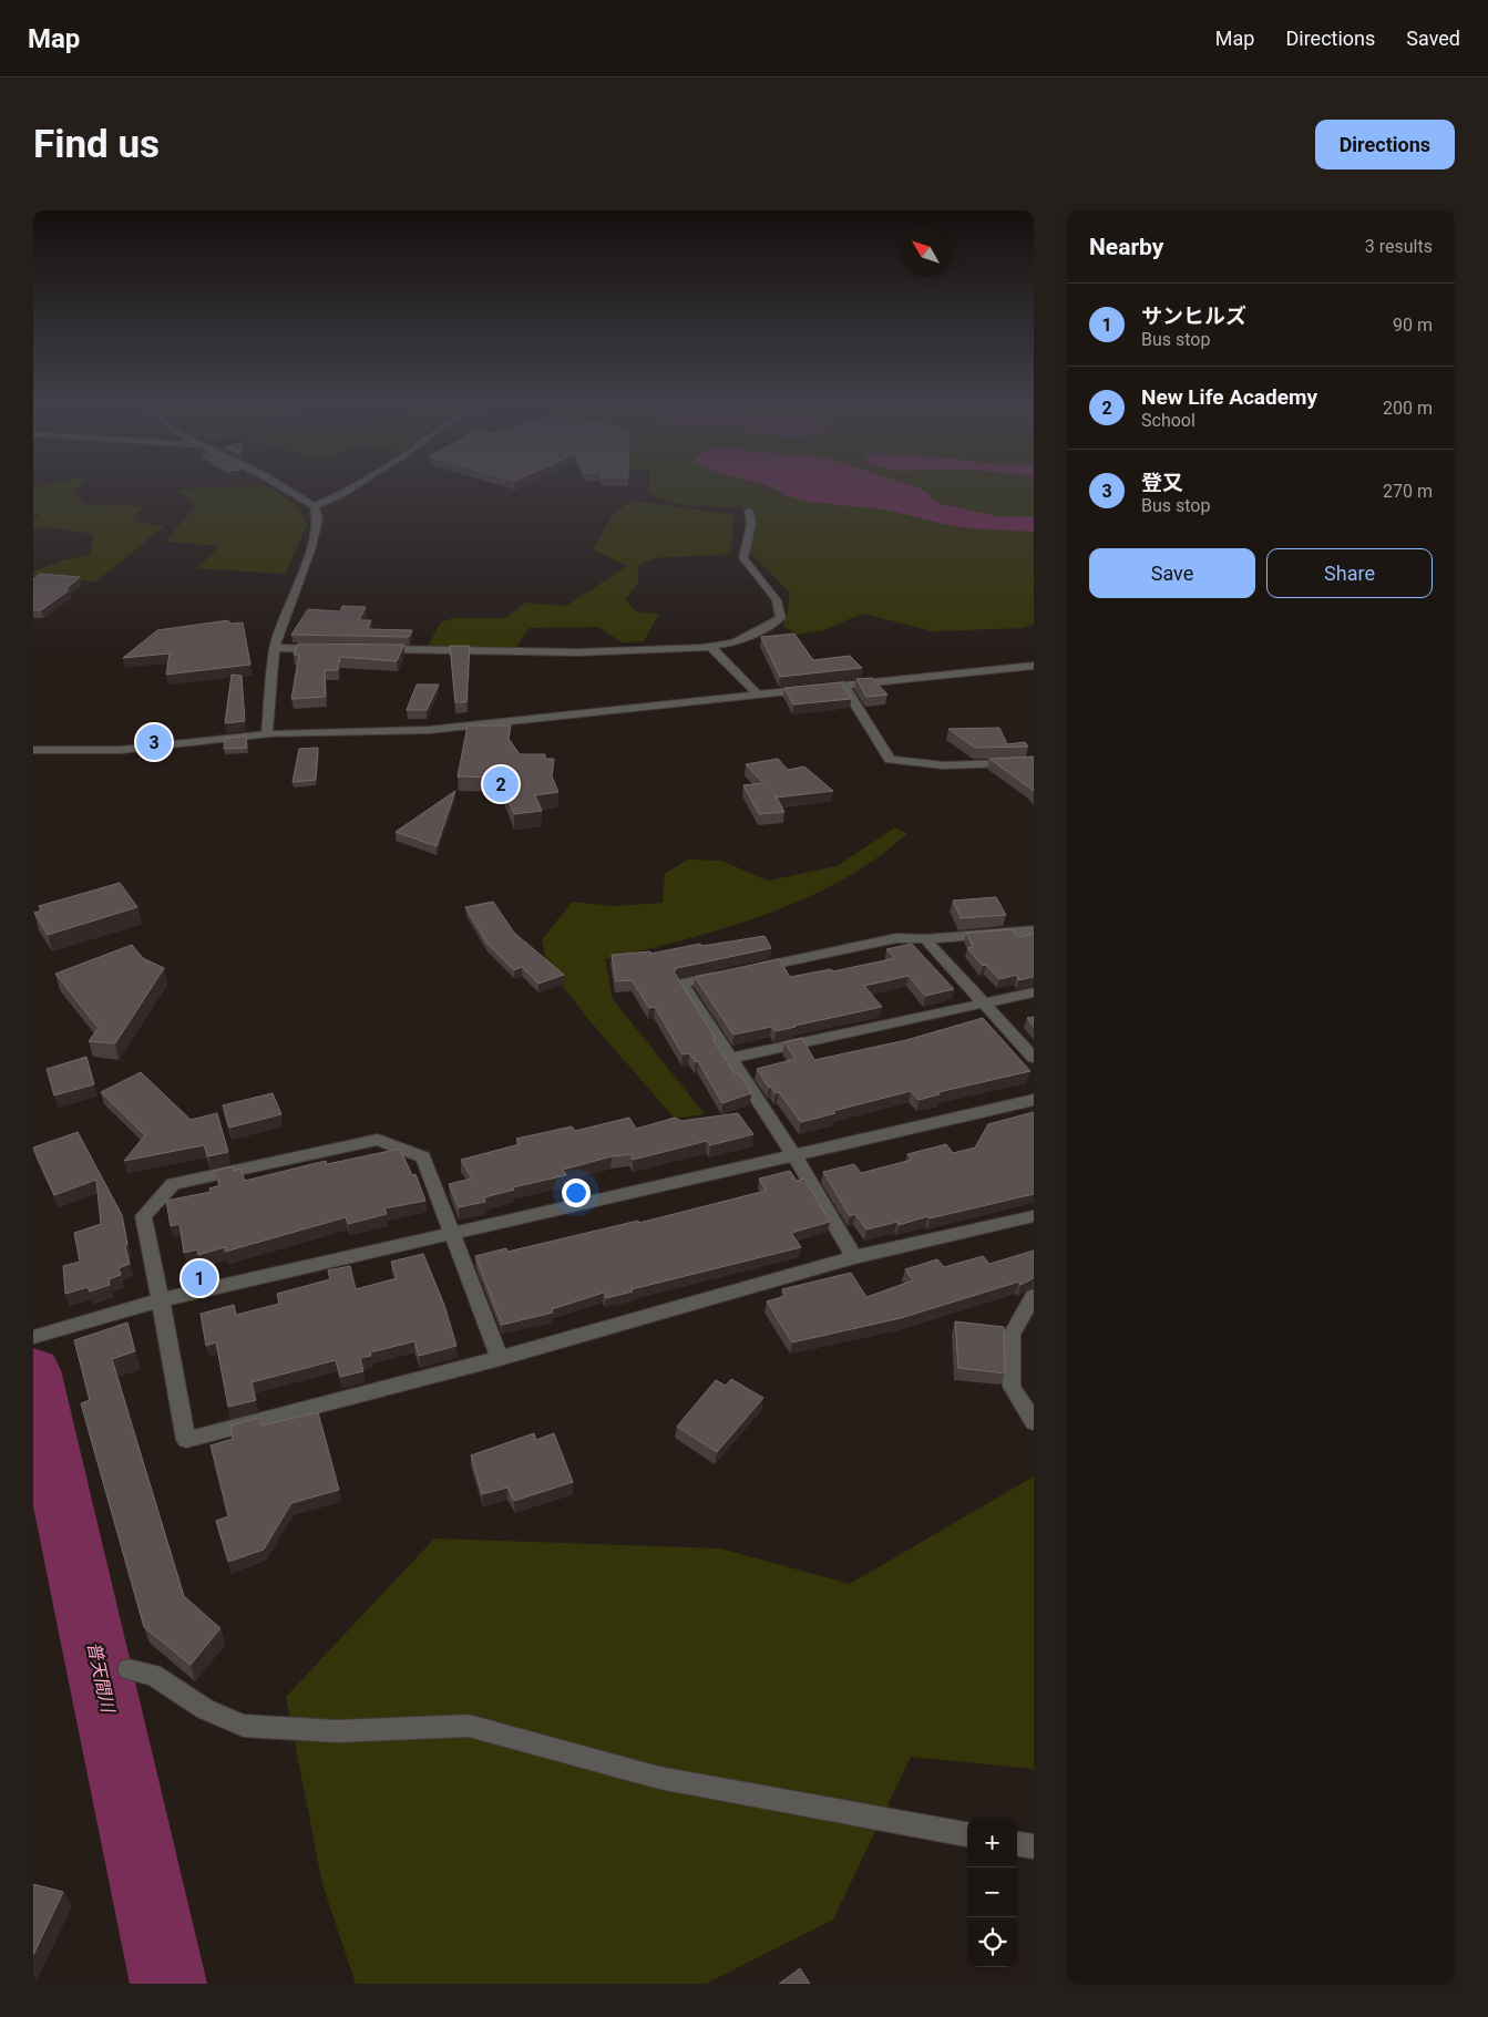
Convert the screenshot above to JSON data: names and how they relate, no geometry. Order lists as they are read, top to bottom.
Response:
{
  "water": ["普天間川"],
  "north": "top left",
  "page": {
    "header": "Map",
    "nav": ["Map", "Directions", "Saved"],
    "buttons": [
      "Directions",
      ["Save", "Share"]
    ],
    "title": "Find us",
    "heading": ["Nearby", "3 results"],
    "list": [
      {
        "mark": "1",
        "name": "サンヒルズ",
        "note": "Bus stop",
        "value": "90 m"
      },
      {
        "mark": "2",
        "name": "New Life Academy",
        "note": "School",
        "value": "200 m"
      },
      {
        "mark": "3",
        "name": "登又",
        "note": "Bus stop",
        "value": "270 m"
      }
    ],
    "pins": ["3", "2", "1"],
    "map_buttons": ["+", "−"]
  }
}
